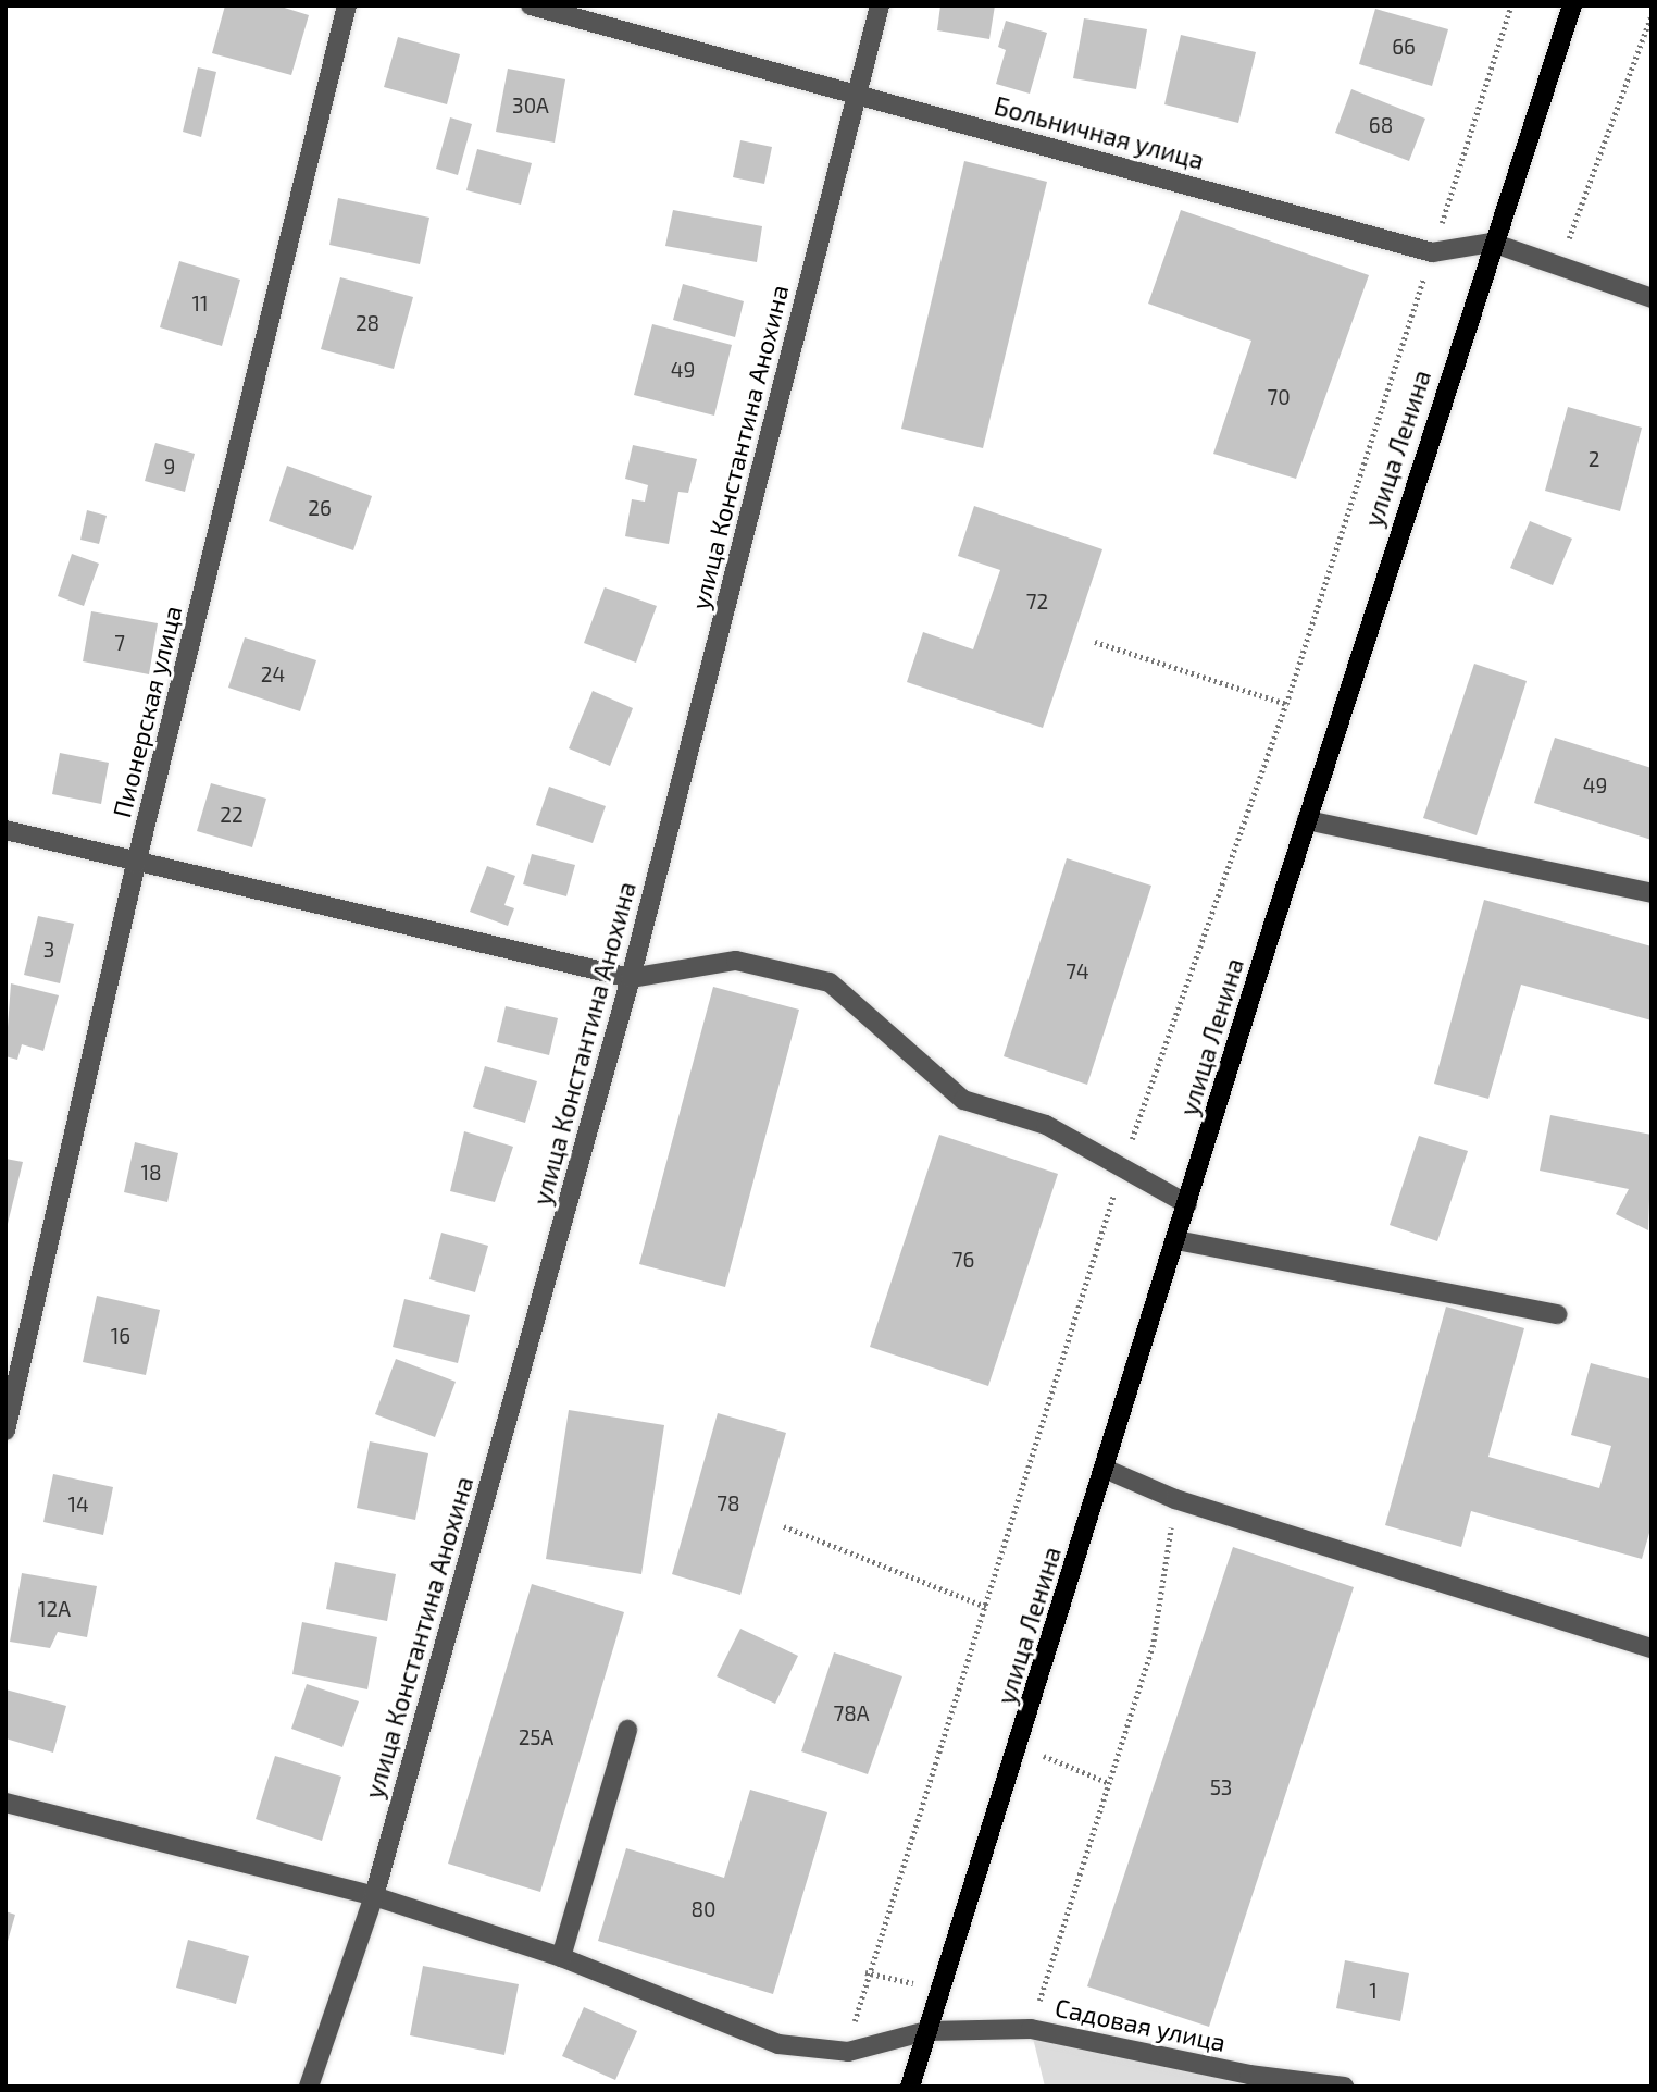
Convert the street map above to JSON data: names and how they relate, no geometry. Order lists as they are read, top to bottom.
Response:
{
  "streets": {
    "main road": ["улица Ленина"],
    "street": [
      "Больничная улица",
      "улица Константина Анохина",
      "Пионерская улица",
      "Садовая улица"
    ]
  },
  "crossings": [
    ["Больничная улица", "улица Константина Анохина"],
    ["Больничная улица", "улица Ленина"],
    ["улица Константина Анохина", "Садовая улица"],
    ["улица Ленина", "Садовая улица"]
  ],
  "house_numbers": [
    "66",
    "30А",
    "68",
    "11",
    "28",
    "49",
    "70",
    "2",
    "9",
    "26",
    "72",
    "7",
    "24",
    "49",
    "22",
    "3",
    "74",
    "18",
    "76",
    "16",
    "78",
    "14",
    "12А",
    "78А",
    "25А",
    "53",
    "80",
    "1"
  ]
}
